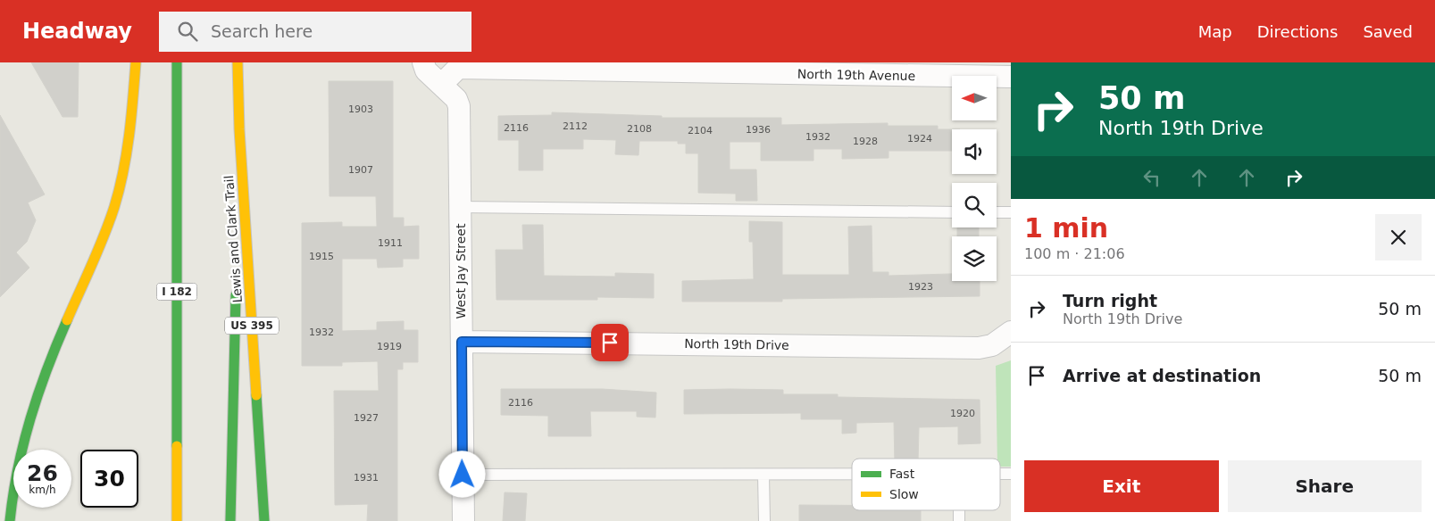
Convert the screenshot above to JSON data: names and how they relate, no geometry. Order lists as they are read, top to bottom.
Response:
{
  "streets": {
    "highway": ["Lewis and Clark Trail", "I 182", "US 395"],
    "street": ["North 19th Avenue", "West Jay Street", "North 19th Drive"]
  },
  "crossings": [
    ["North 19th Avenue", "West Jay Street"],
    ["West Jay Street", "North 19th Drive"]
  ],
  "house_numbers": [
    "1903",
    "2112",
    "2116",
    "2108",
    "1936",
    "2104",
    "1932",
    "1924",
    "1928",
    "1907",
    "1911",
    "1915",
    "1923",
    "1932",
    "1919",
    "2116",
    "1920",
    "1927",
    "1931"
  ],
  "legend": ["Fast", "Slow"],
  "north": "left",
  "page": {
    "header": "Headway",
    "search": "Search here",
    "nav": ["Map", "Directions", "Saved"],
    "turn": ["50 m", "North 19th Drive"],
    "heading": ["1 min", "100 m · 21:06"],
    "list": [
      {
        "name": "Turn right",
        "note": "North 19th Drive",
        "value": "50 m"
      },
      {
        "name": "Arrive at destination",
        "value": "50 m"
      }
    ],
    "speed": "26 km/h",
    "limit": "30",
    "buttons": ["Exit", "Share"]
  }
}
